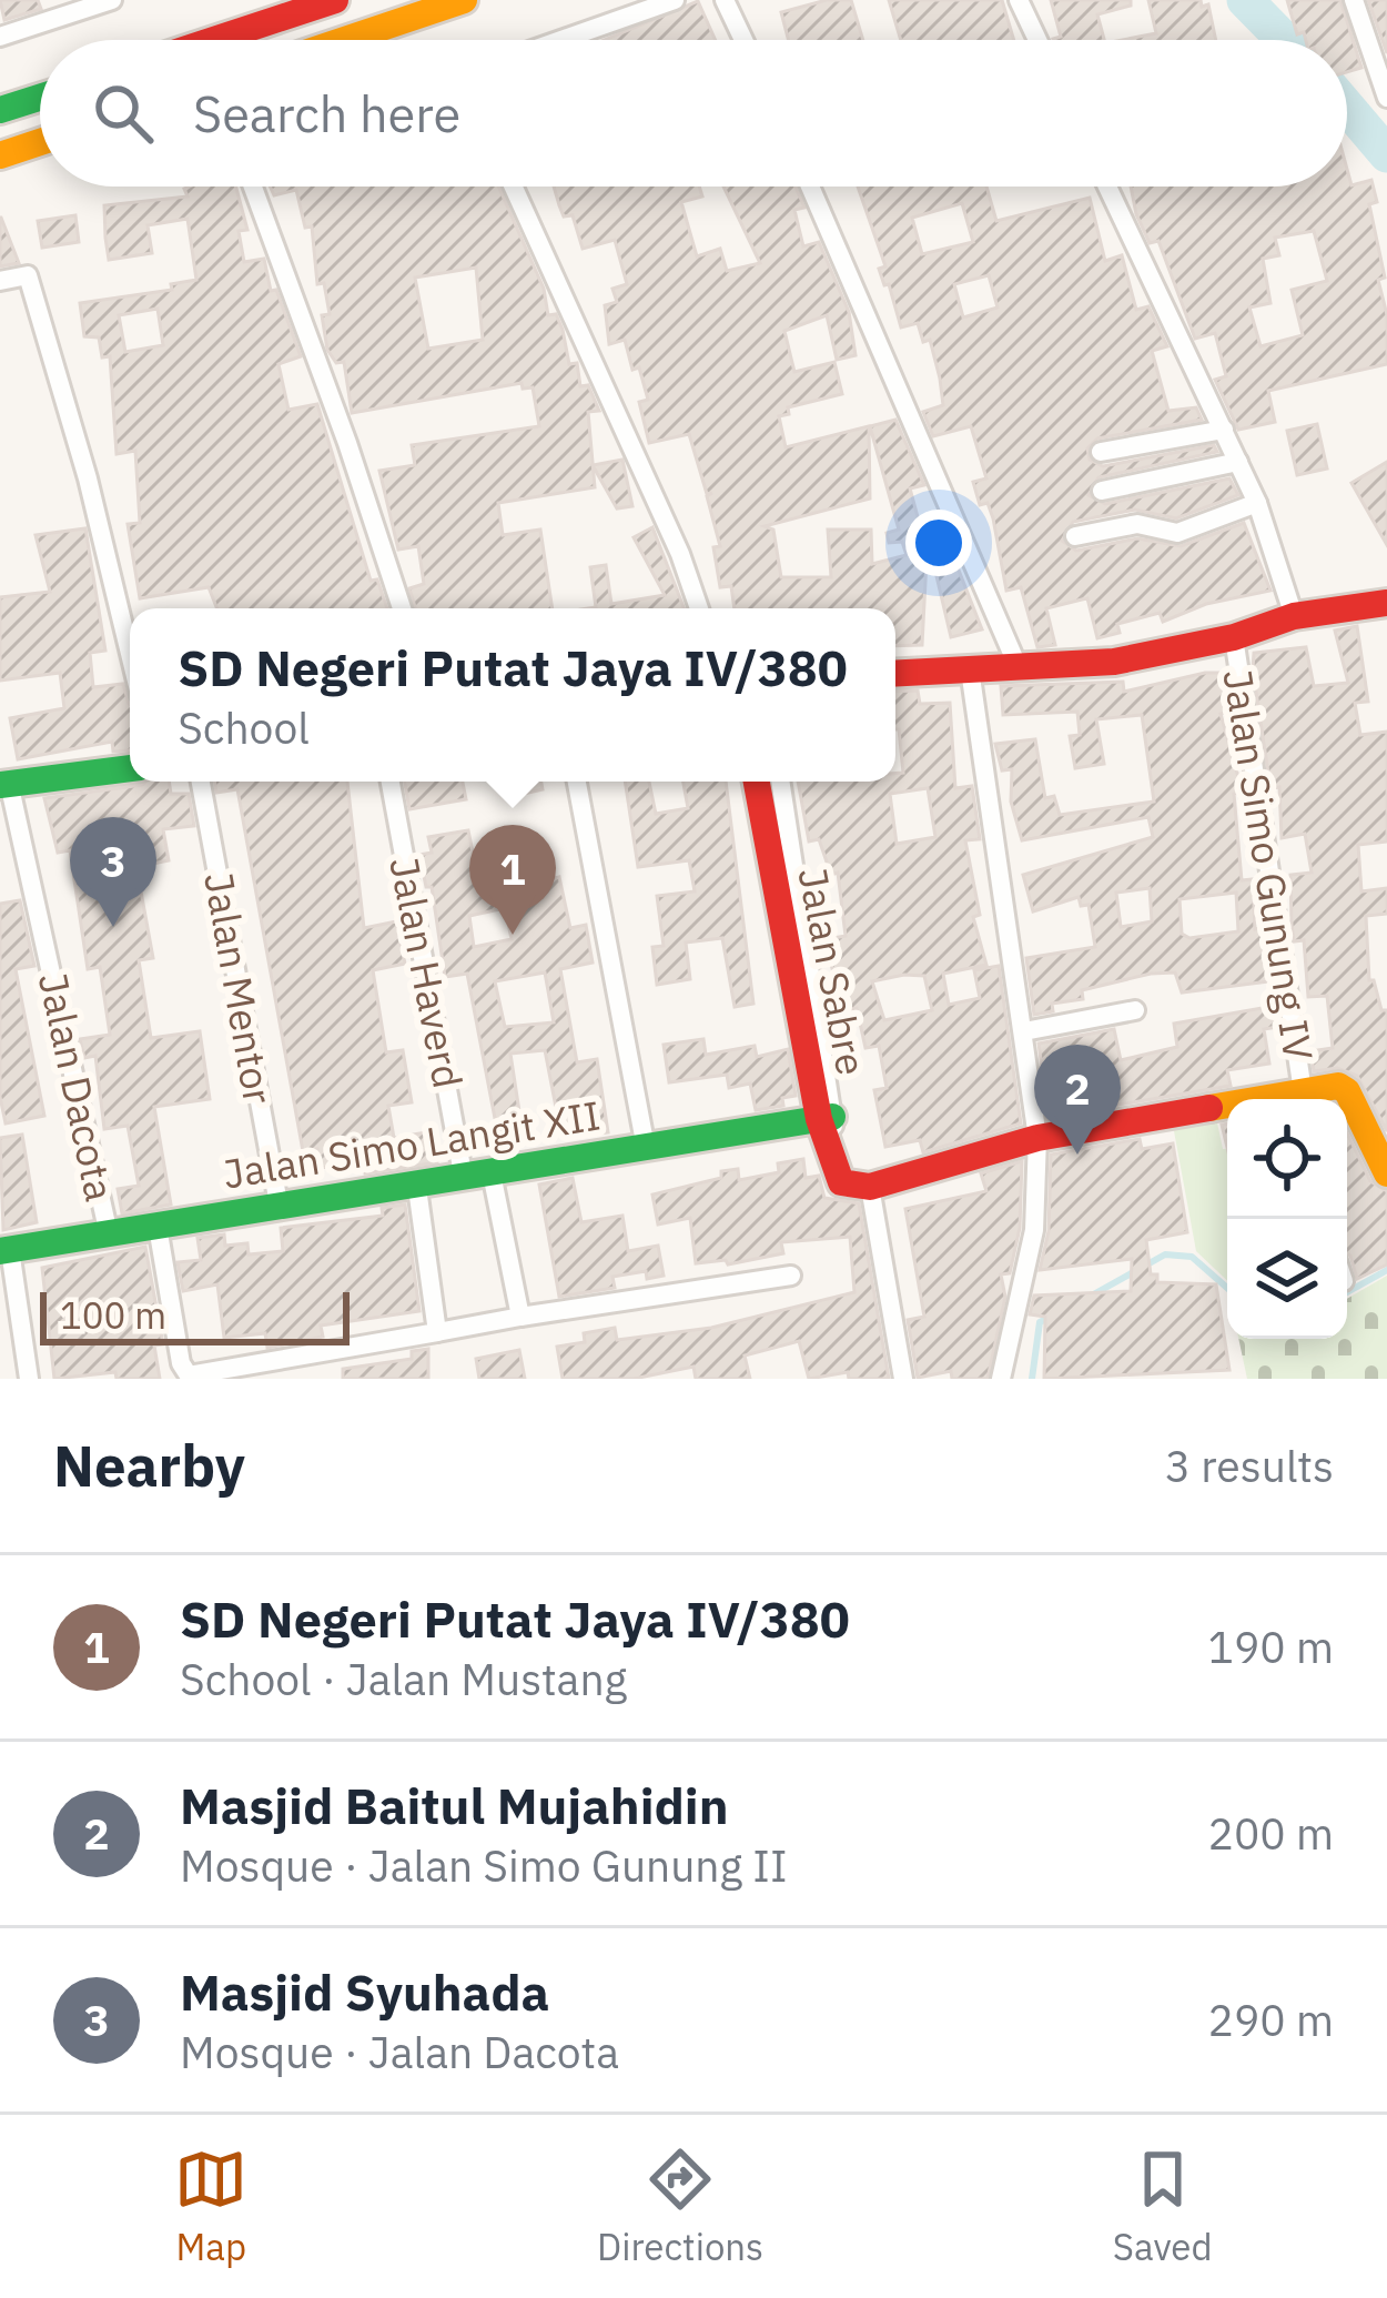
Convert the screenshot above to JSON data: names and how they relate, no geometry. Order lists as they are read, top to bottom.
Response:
{
  "streets": {
    "main road": ["Jalan Sabre", "Jalan Simo Langit XII"],
    "street": [
      "Jalan Simo Gunung IV",
      "Jalan Haverd",
      "Jalan Mentor",
      "Jalan Dacota"
    ]
  },
  "crossings": [
    ["Jalan Sabre", "Jalan Simo Langit XII"],
    ["Jalan Haverd", "Jalan Simo Langit XII"],
    ["Jalan Mentor", "Jalan Simo Langit XII"],
    ["Jalan Dacota", "Jalan Simo Langit XII"]
  ],
  "scale_bar": "100 m",
  "page": {
    "search": "Search here",
    "popup": ["SD Negeri Putat Jaya IV/380", "School"],
    "pins": ["3", "1", "2"],
    "scale": "100 m",
    "heading": ["Nearby", "3 results"],
    "list": [
      {
        "mark": "1",
        "name": "SD Negeri Putat Jaya IV/380",
        "note": "School · Jalan Mustang",
        "value": "190 m"
      },
      {
        "mark": "2",
        "name": "Masjid Baitul Mujahidin",
        "note": "Mosque · Jalan Simo Gunung II",
        "value": "200 m"
      },
      {
        "mark": "3",
        "name": "Masjid Syuhada",
        "note": "Mosque · Jalan Dacota",
        "value": "290 m"
      }
    ],
    "nav": ["Map", "Directions", "Saved"]
  }
}
